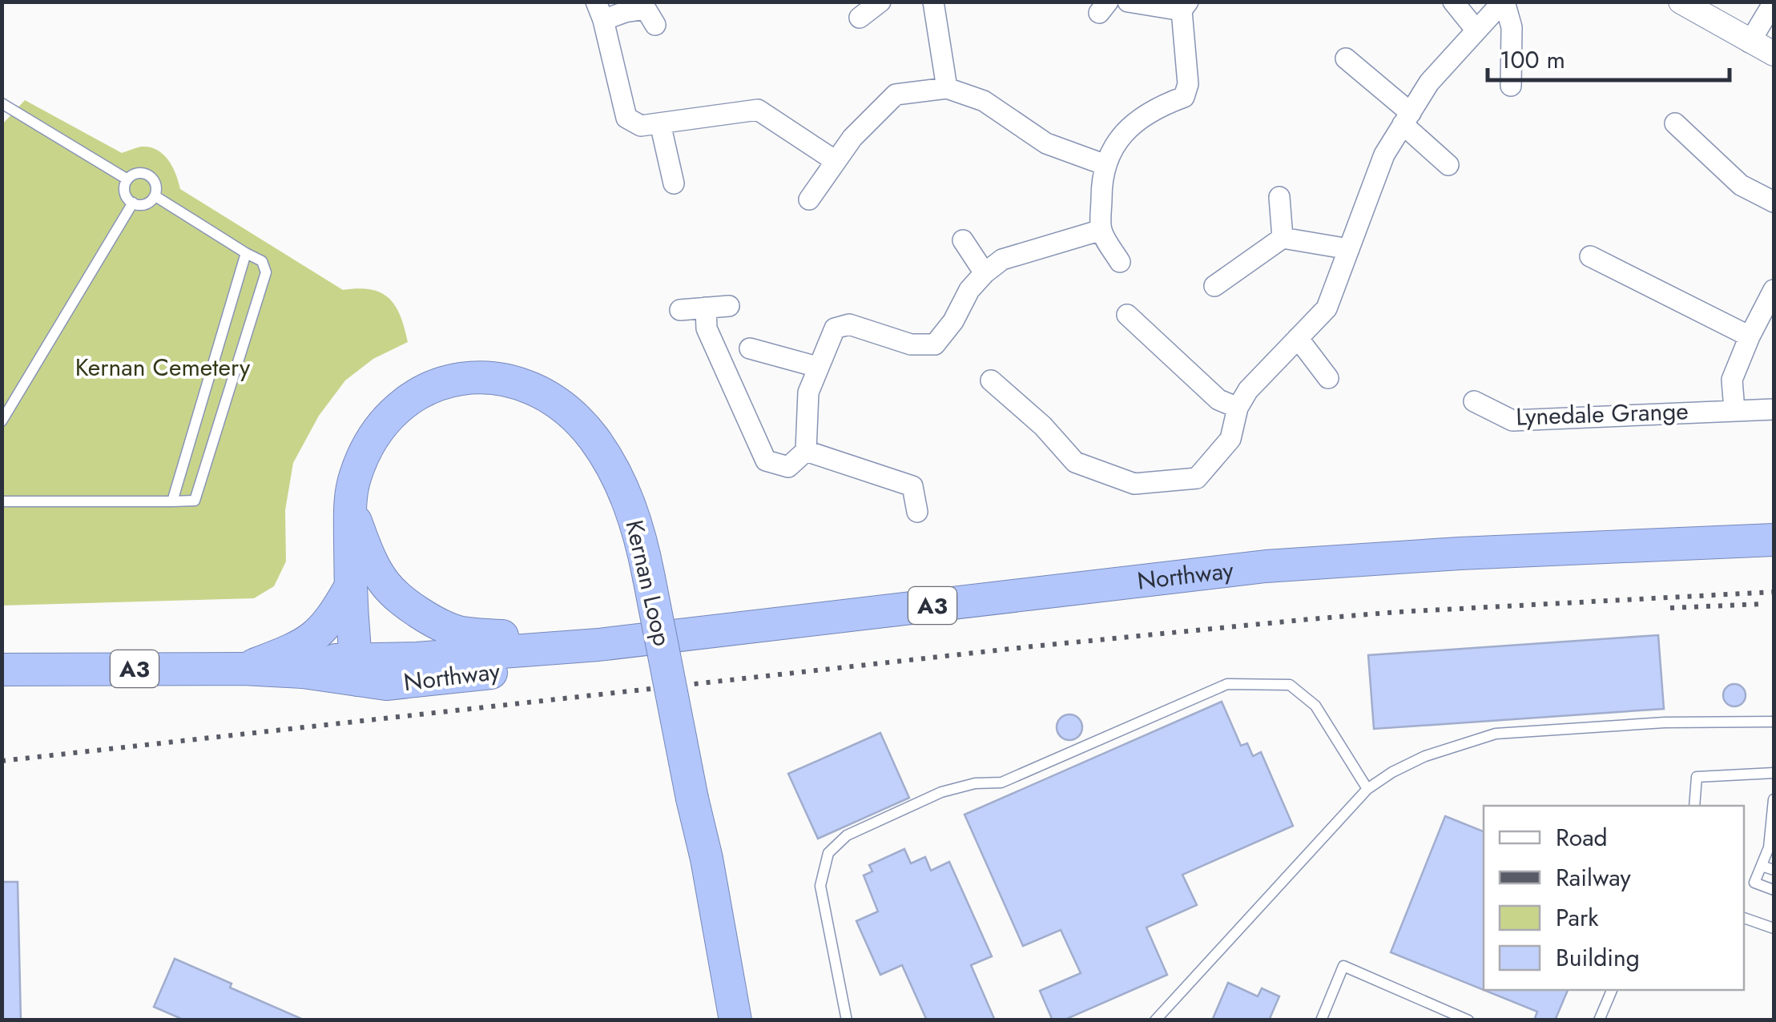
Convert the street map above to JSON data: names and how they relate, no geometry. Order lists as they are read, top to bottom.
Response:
{
  "streets": {
    "highway": ["Northway", "Kernan Loop", "A3"],
    "street": ["Lynedale Grange"]
  },
  "crossings": [
    ["Northway", "Kernan Loop"],
    ["Northway", "A3"],
    ["Kernan Loop", "A3"]
  ],
  "parks": ["Kernan Cemetery"],
  "legend": [
    "Road",
    "Railway",
    "Park",
    "Building"
  ],
  "scale_bar": "100 m"
}
